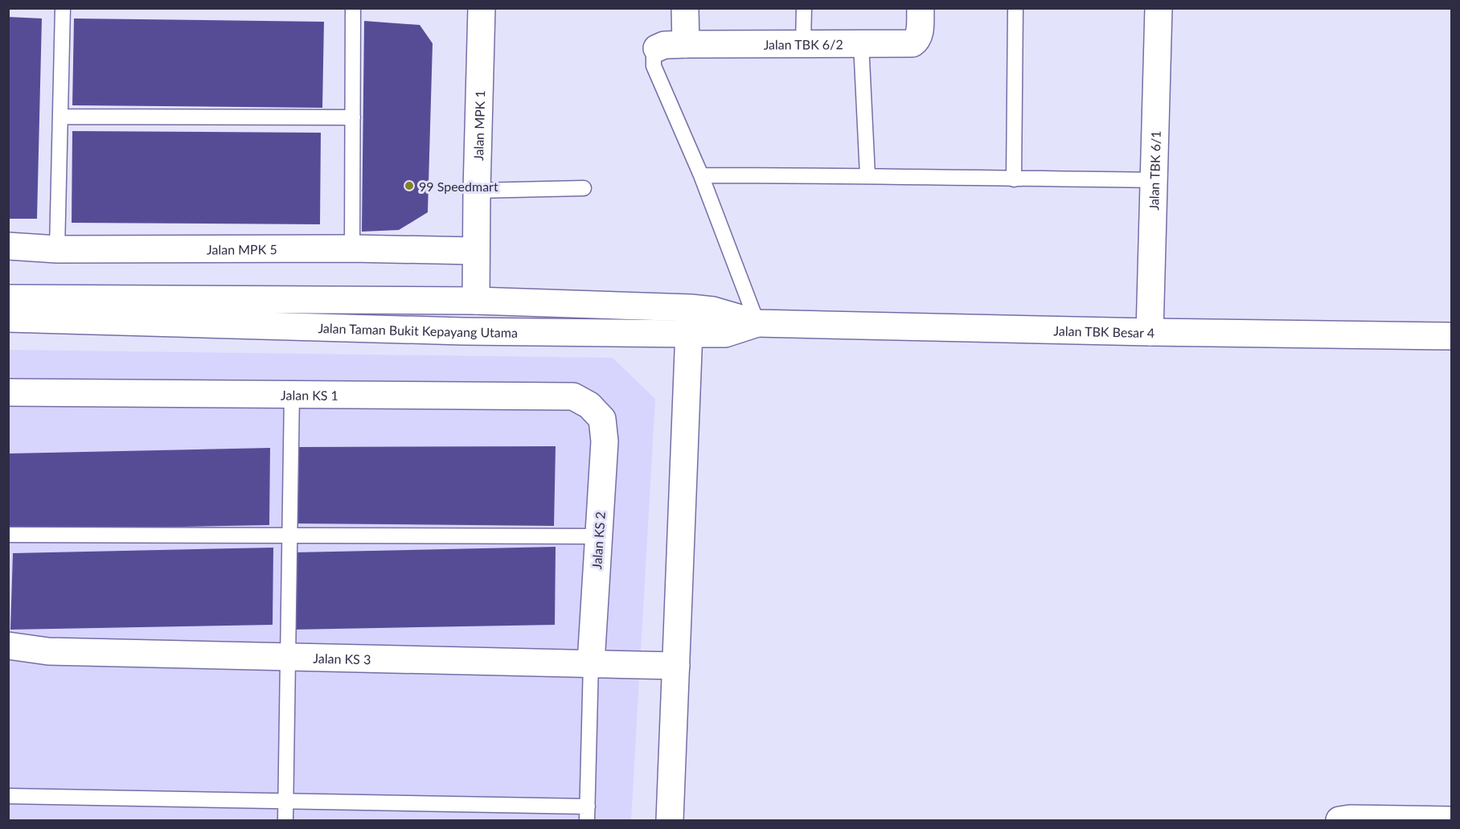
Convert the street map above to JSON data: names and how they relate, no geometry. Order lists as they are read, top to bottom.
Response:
{
  "streets": {
    "street": [
      "Jalan TBK 6/2",
      "Jalan MPK 1",
      "Jalan TBK 6/1",
      "Jalan MPK 5",
      "Jalan Taman Bukit Kepayang Utama",
      "Jalan TBK Besar 4",
      "Jalan KS 1",
      "Jalan KS 2",
      "Jalan KS 3"
    ]
  },
  "crossings": [
    ["Jalan MPK 1", "Jalan MPK 5"],
    ["Jalan TBK 6/1", "Jalan TBK Besar 4"],
    ["Jalan Taman Bukit Kepayang Utama", "Jalan TBK Besar 4"],
    ["Jalan KS 1", "Jalan KS 2"],
    ["Jalan KS 2", "Jalan KS 3"]
  ],
  "places": ["99 Speedmart"]
}
